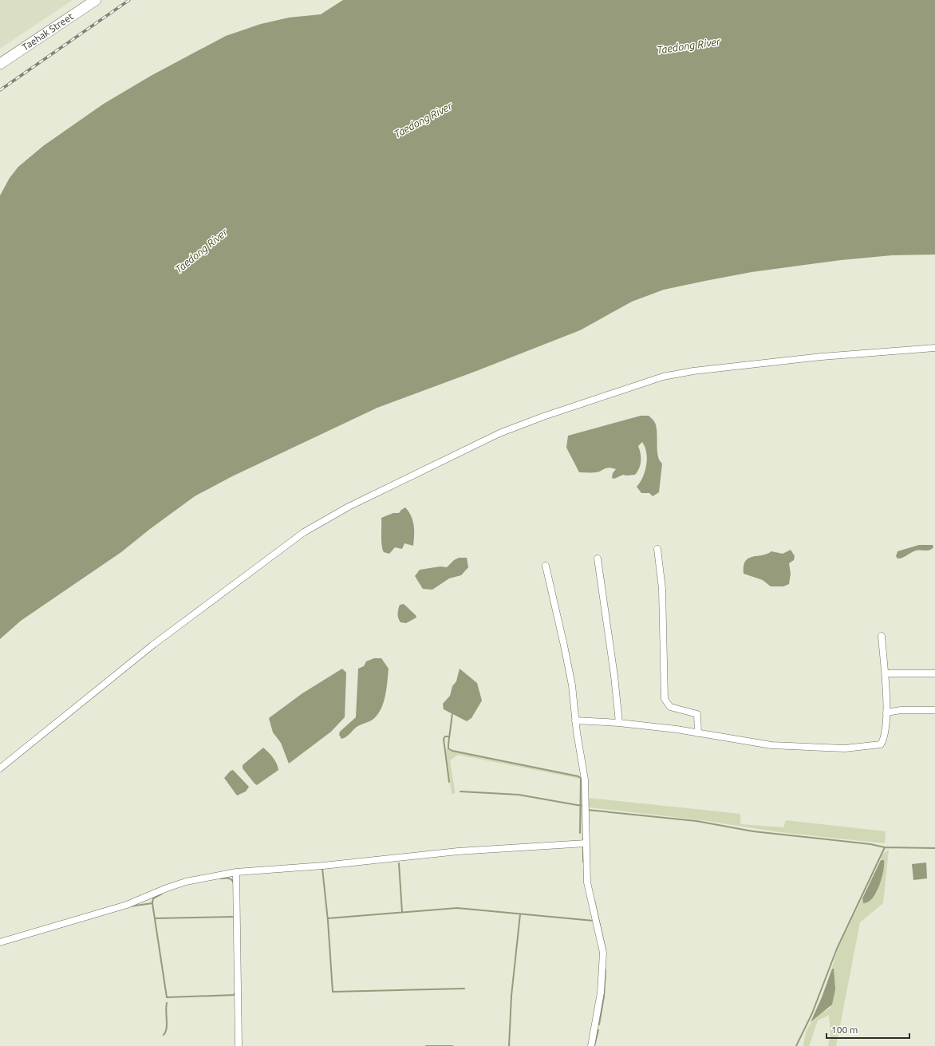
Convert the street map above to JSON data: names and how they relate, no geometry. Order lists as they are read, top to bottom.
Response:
{
  "streets": {
    "main road": ["Taehak Street"]
  },
  "water": ["Taedong River"],
  "scale_bar": "100 m"
}
